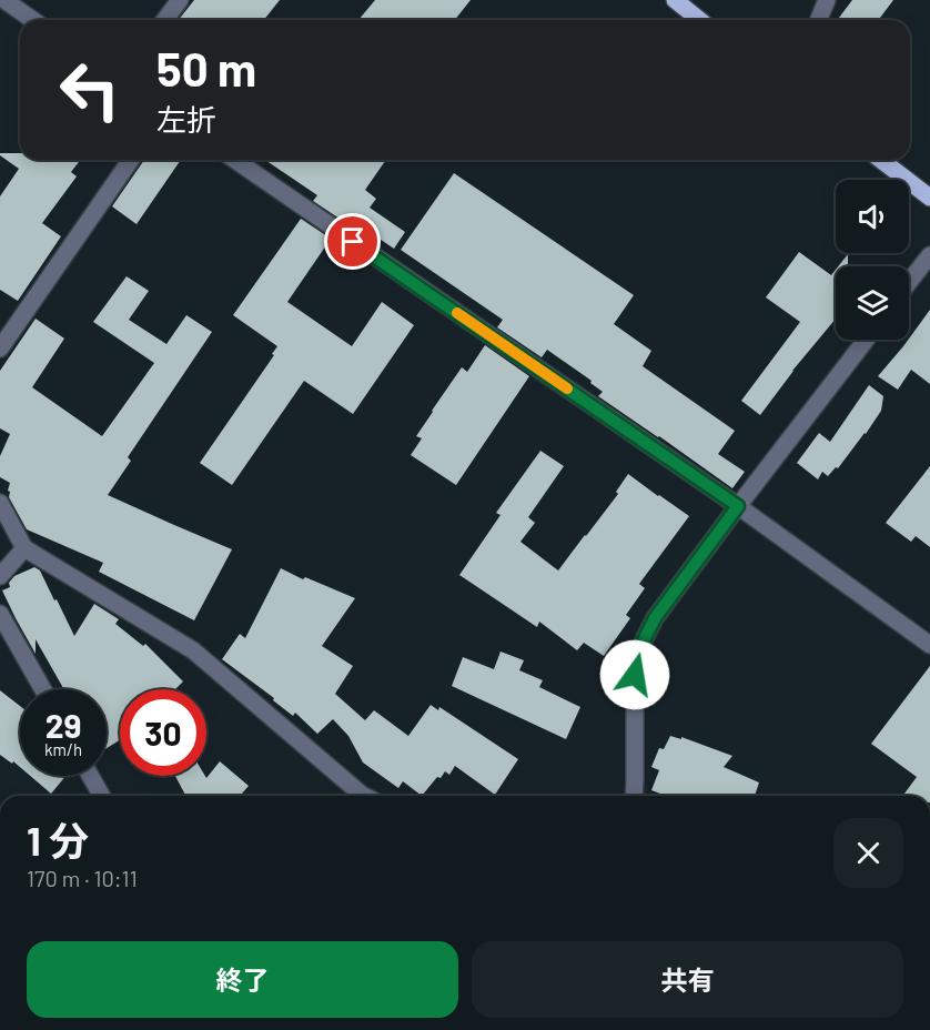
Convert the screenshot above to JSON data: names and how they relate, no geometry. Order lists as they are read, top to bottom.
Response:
{
  "page": {
    "turn": ["50 m", "左折"],
    "speed": "29 km/h",
    "limit": "30",
    "heading": ["1 分", "170 m · 10:11"],
    "buttons": ["終了", "共有"]
  }
}
